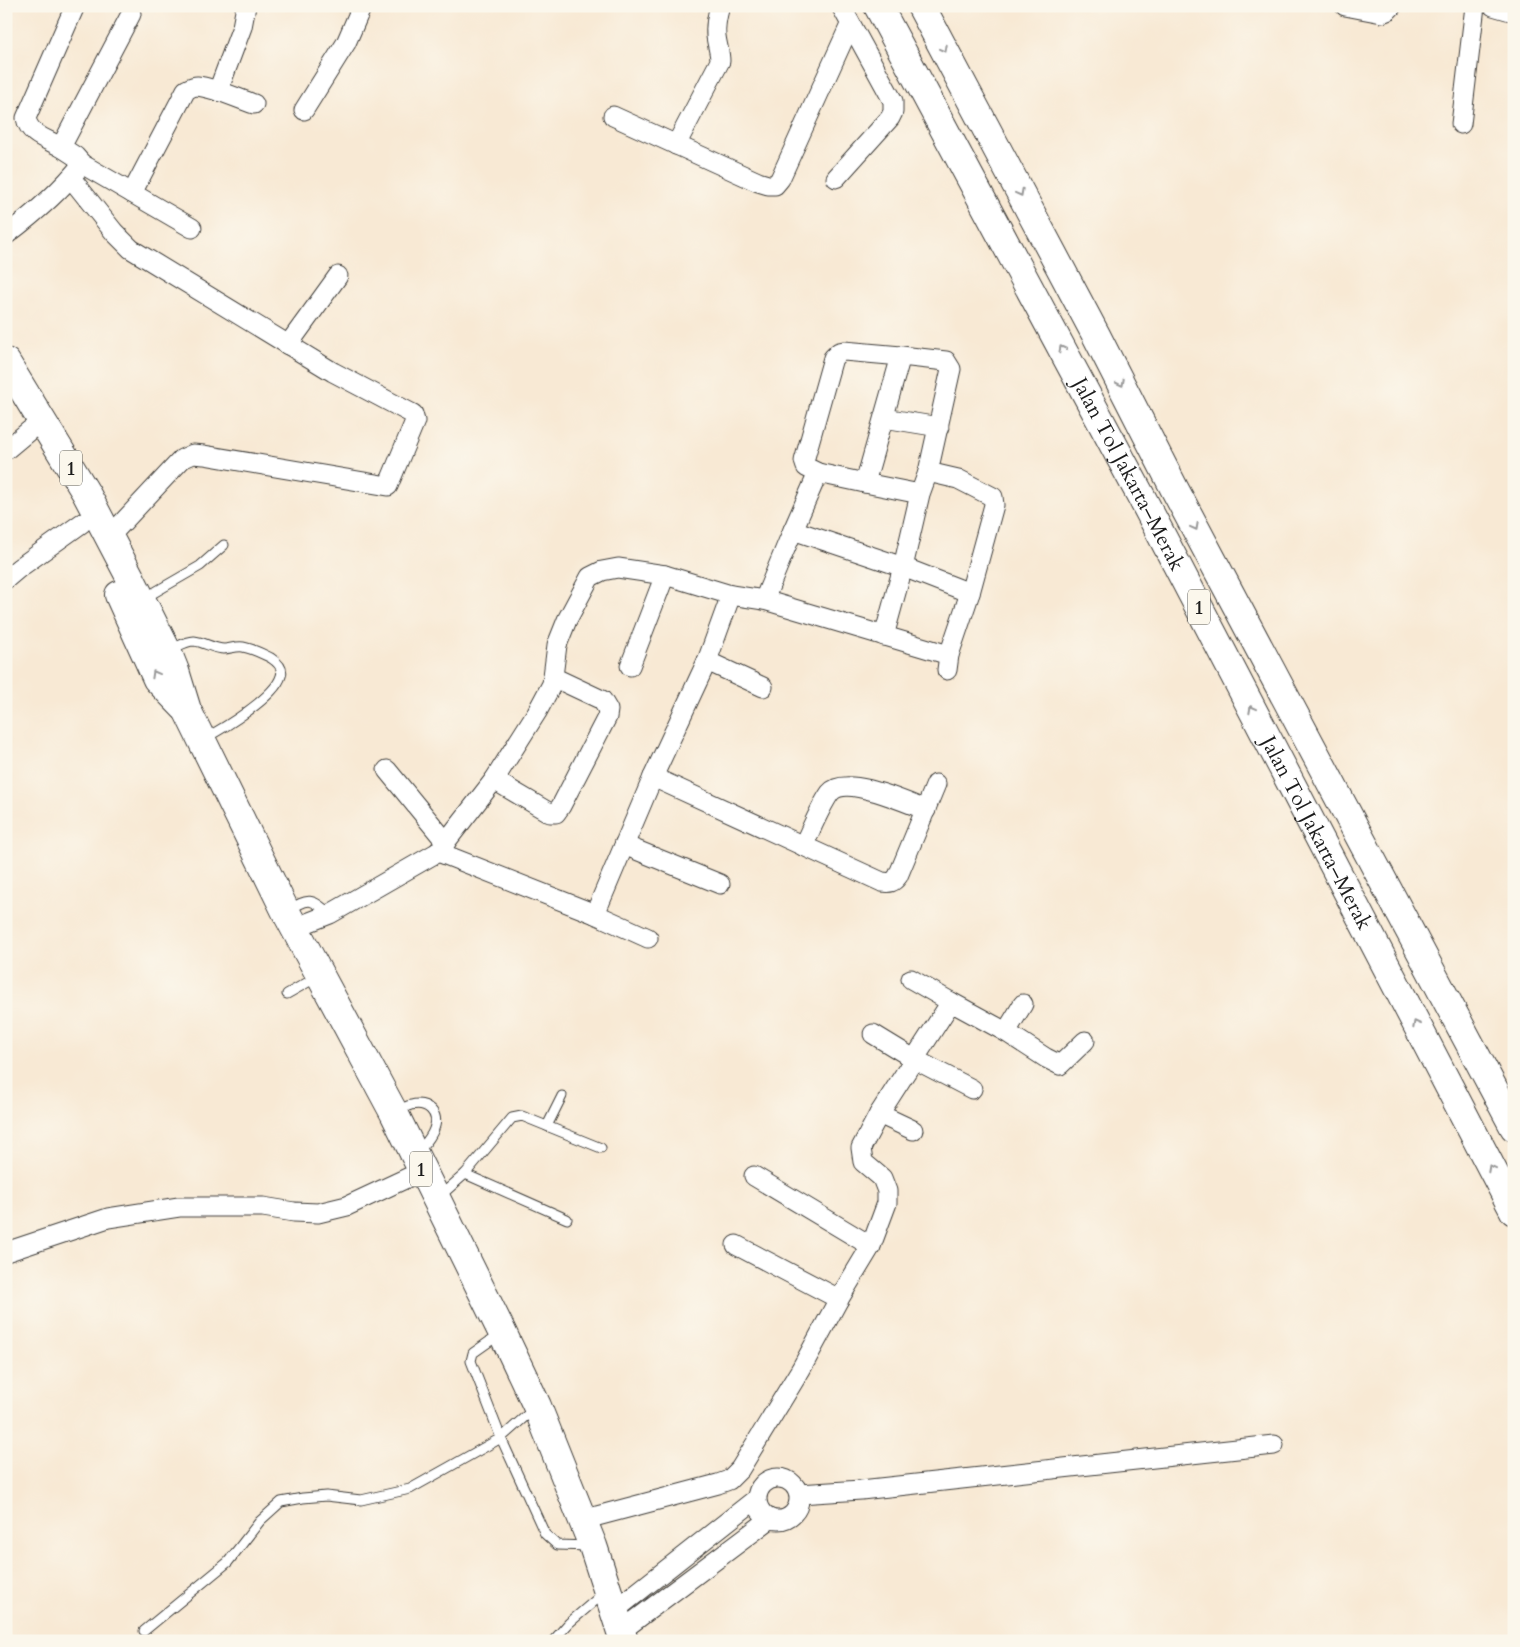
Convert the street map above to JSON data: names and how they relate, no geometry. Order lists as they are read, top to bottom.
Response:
{
  "streets": {
    "highway": ["1", "Jalan Tol Jakarta–Merak"]
  }
}
